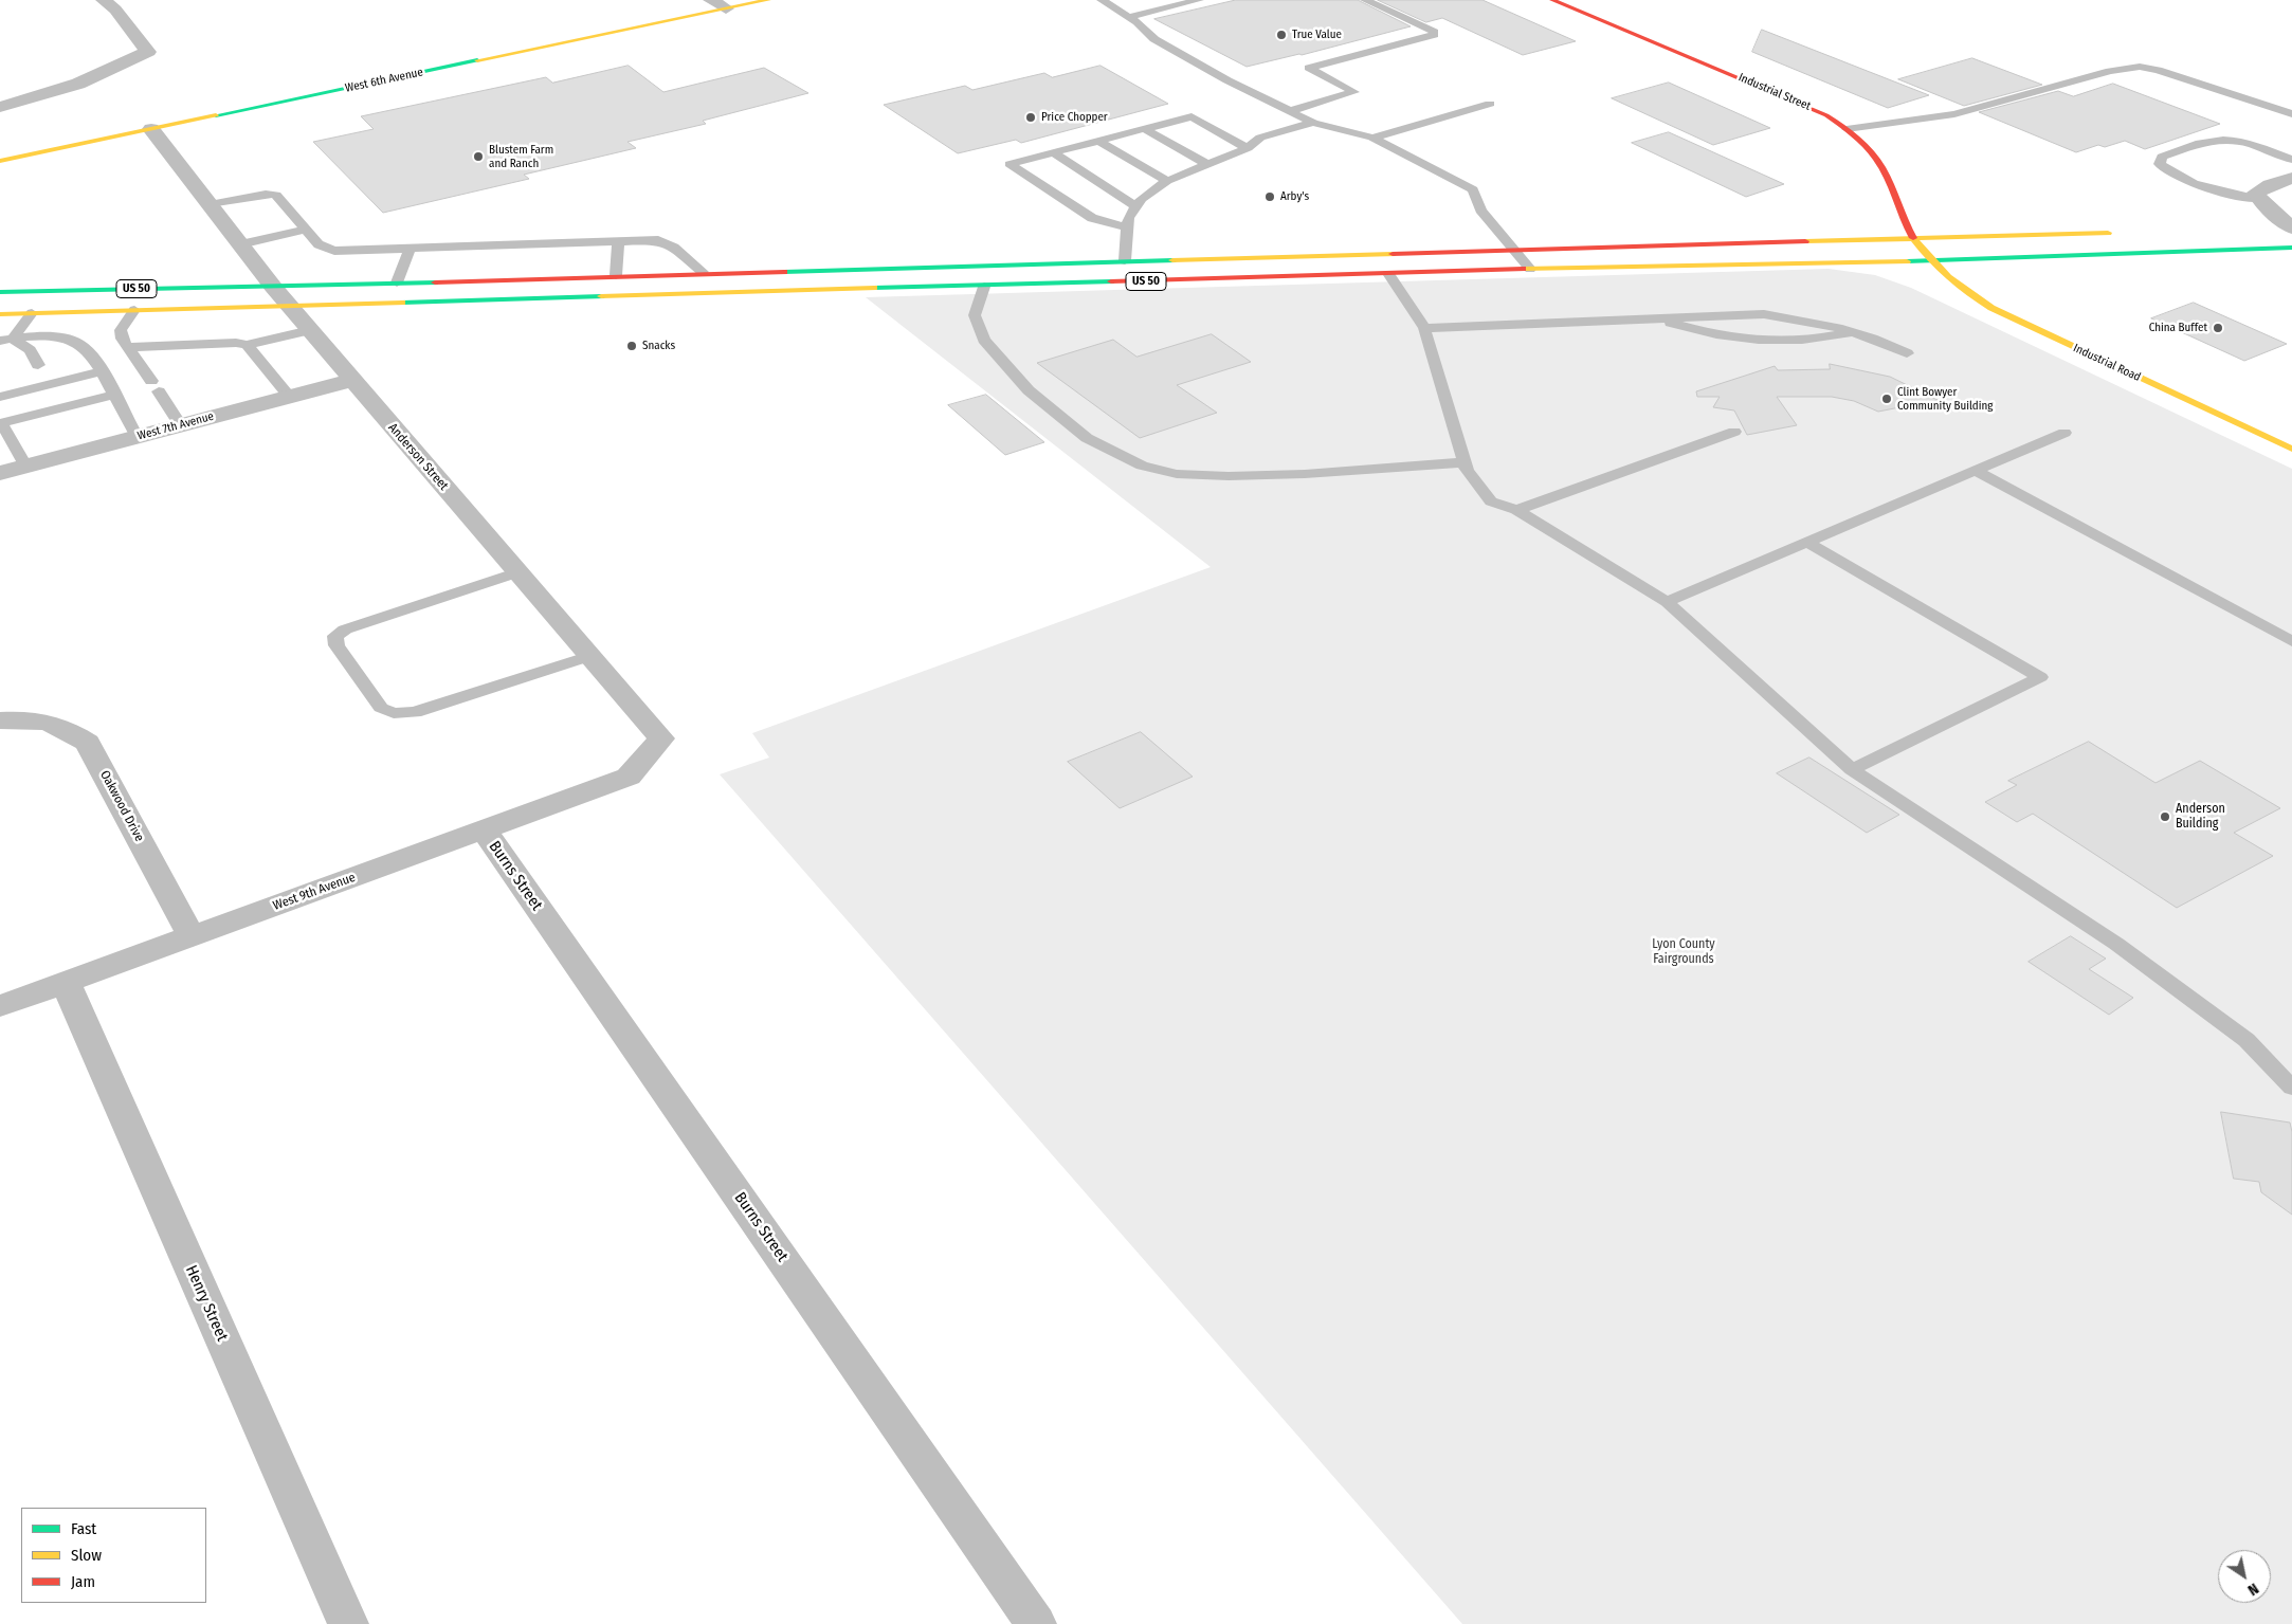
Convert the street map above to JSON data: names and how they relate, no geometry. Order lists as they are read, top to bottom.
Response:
{
  "streets": {
    "main road": [
      "West 6th Avenue",
      "Industrial Street",
      "US 50",
      "Industrial Road"
    ],
    "street": [
      "West 7th Avenue",
      "Anderson Street",
      "Oakwood Drive",
      "Burns Street",
      "West 9th Avenue",
      "Henry Street"
    ]
  },
  "crossings": [
    ["West 6th Avenue", "Anderson Street"],
    ["Industrial Street", "US 50"],
    ["Industrial Street", "Industrial Road"],
    ["US 50", "Industrial Road"],
    ["US 50", "Anderson Street"],
    ["West 7th Avenue", "Anderson Street"],
    ["Anderson Street", "West 9th Avenue"],
    ["Oakwood Drive", "West 9th Avenue"],
    ["Burns Street", "West 9th Avenue"],
    ["West 9th Avenue", "Henry Street"]
  ],
  "parks": ["Lyon County Fairgrounds"],
  "places": [
    "True Value",
    "Price Chopper",
    "Blustem Farm and Ranch",
    "Arby's",
    "China Buffet",
    "Snacks",
    "Clint Bowyer Community Building",
    "Anderson Building"
  ],
  "legend": ["Fast", "Slow", "Jam"],
  "north": "bottom right"
}
